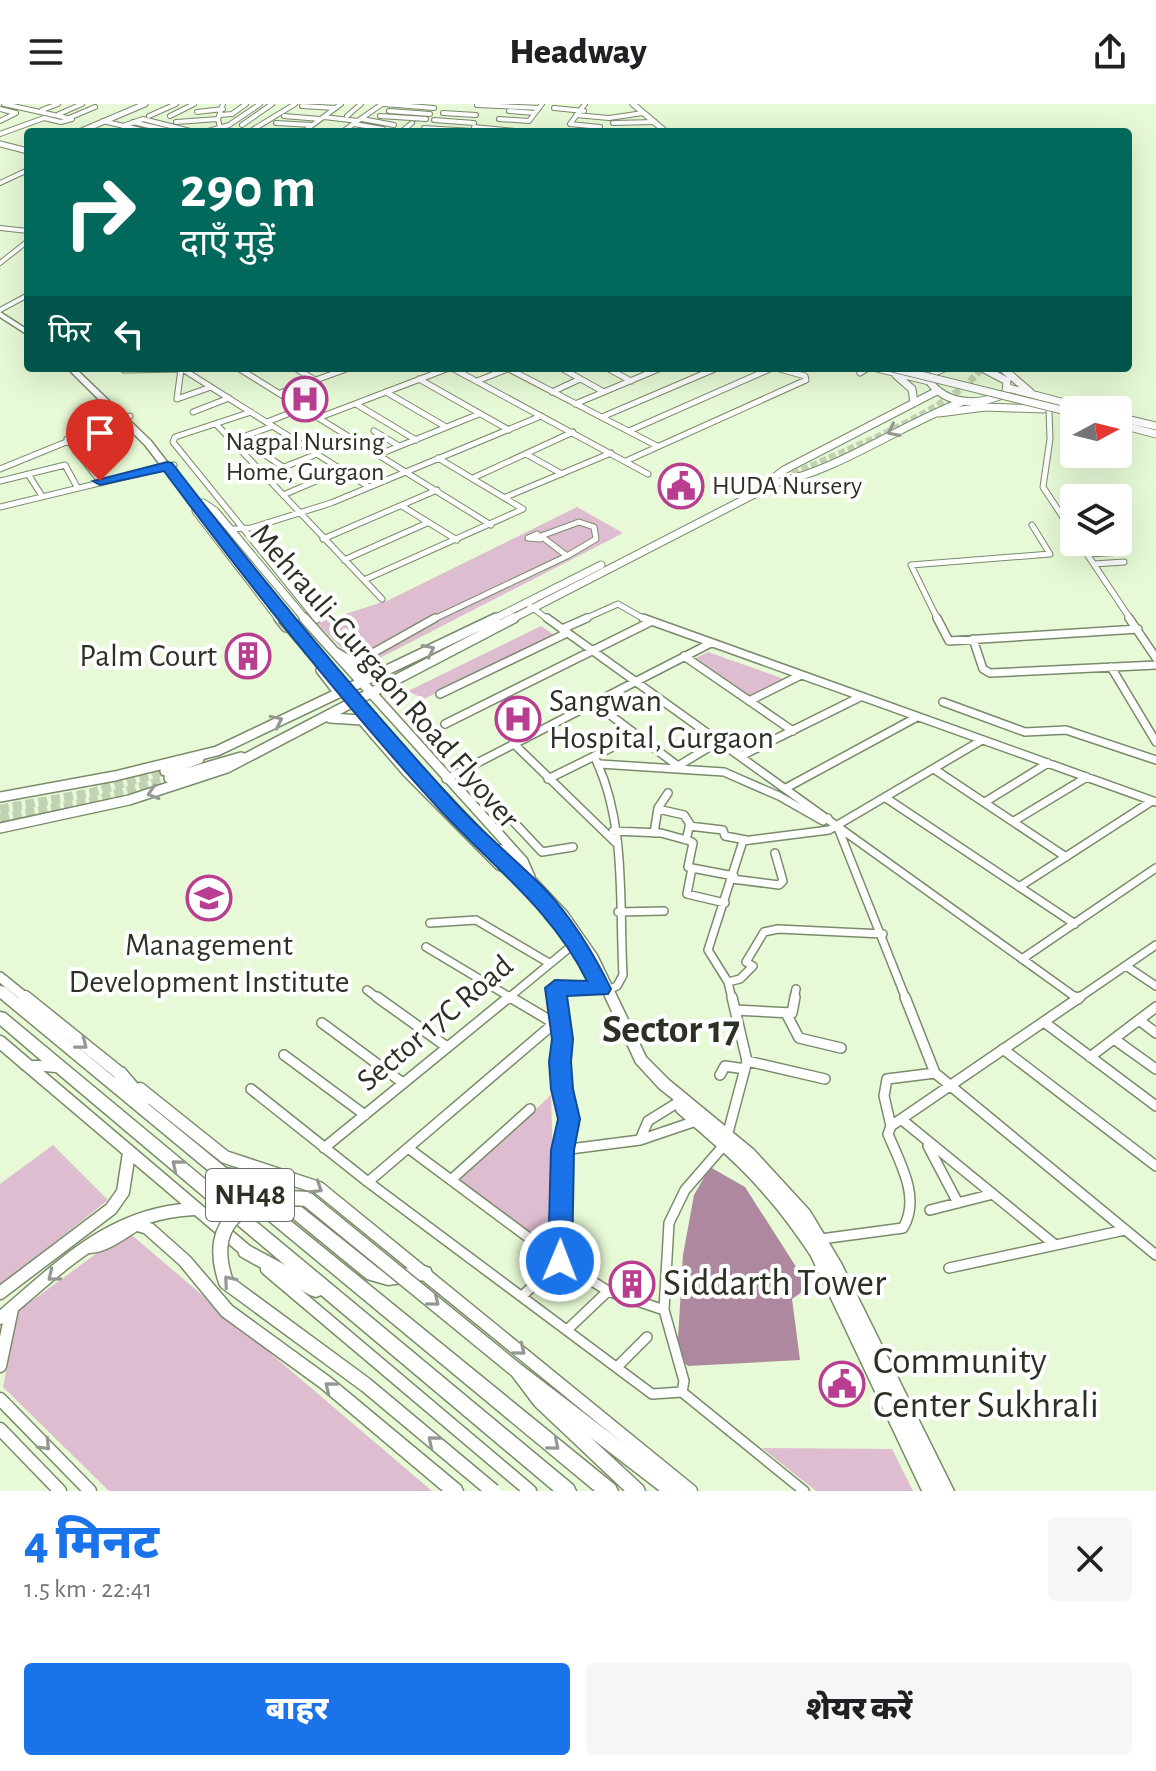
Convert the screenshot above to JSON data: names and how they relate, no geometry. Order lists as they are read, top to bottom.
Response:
{
  "streets": {
    "highway": ["NH48"],
    "main road": ["Mehrauli-Gurgaon Road Flyover"],
    "street": ["Sector 17C Road"]
  },
  "crossings": [
    ["Mehrauli-Gurgaon Road Flyover", "Sector 17C Road"]
  ],
  "districts": ["Sector 17"],
  "places": {
    "hospital": ["Nagpal Nursing Home, Gurgaon", "Sangwan Hospital, Gurgaon"],
    "public building": ["HUDA Nursery", "Community Center Sukhrali"],
    "building": ["Palm Court", "Siddarth Tower"],
    "school or university": ["Management Development Institute"]
  },
  "north": "right",
  "page": {
    "header": "Headway",
    "turn": ["290 m", "दाएँ मुड़ें"],
    "then": "फिर",
    "heading": ["4 मिनट", "1.5 km · 22:41"],
    "buttons": ["बाहर", "शेयर करें"]
  }
}
